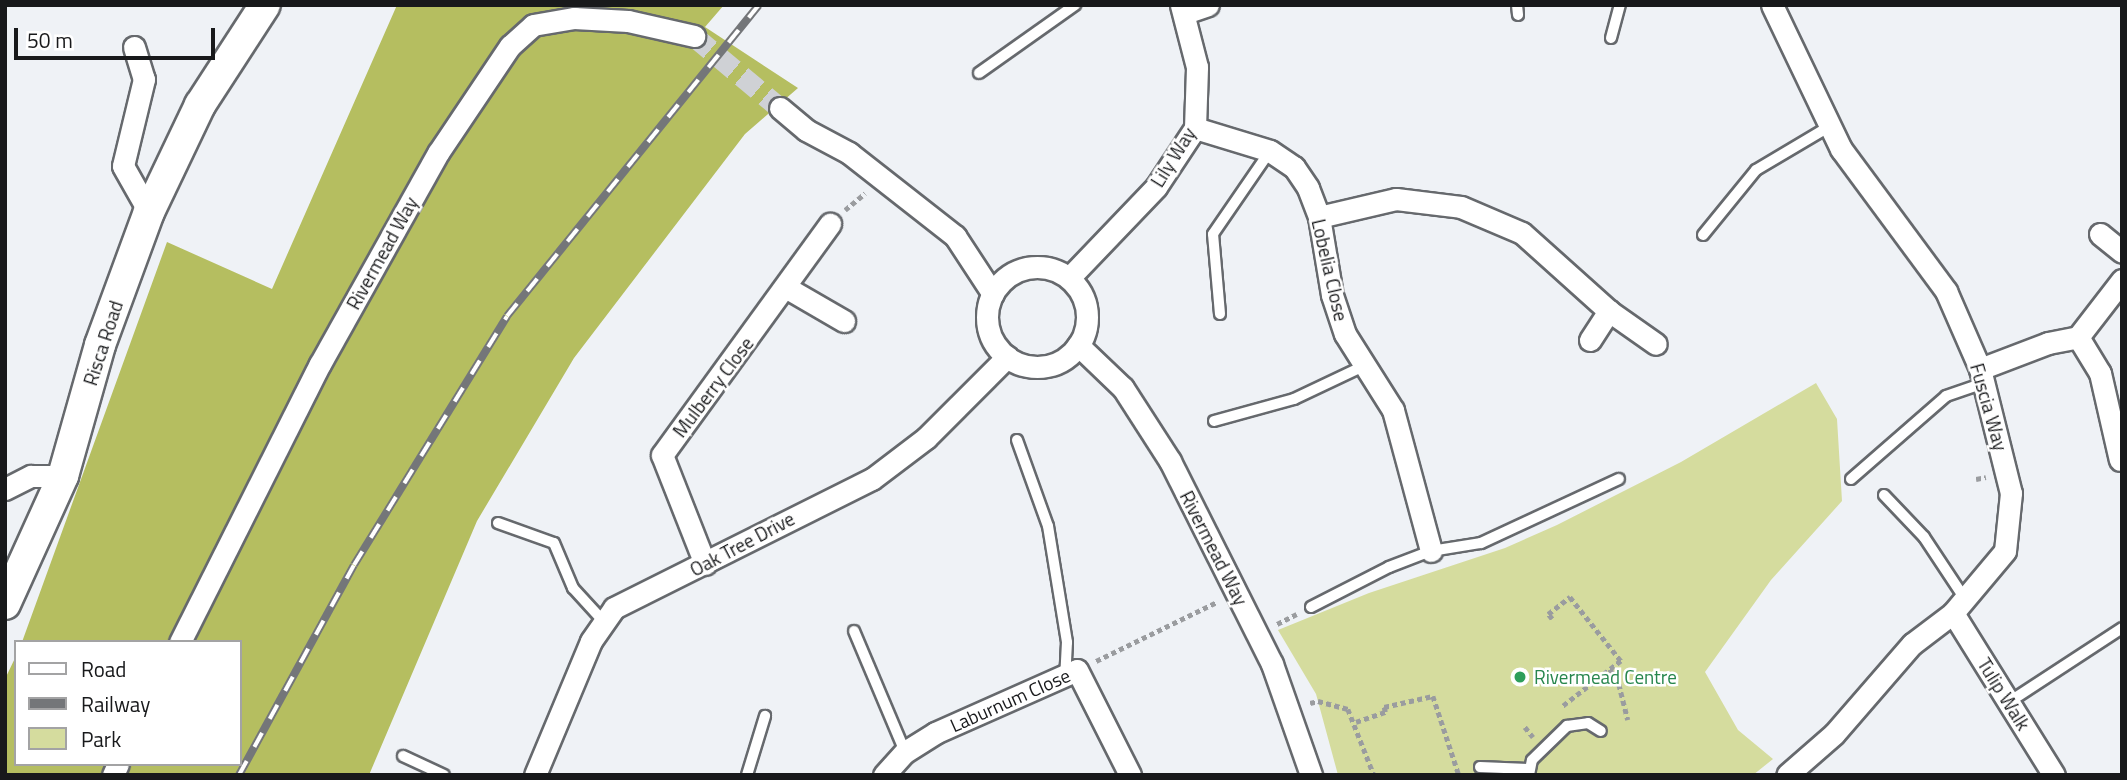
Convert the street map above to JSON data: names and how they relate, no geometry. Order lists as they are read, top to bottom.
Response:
{
  "streets": {
    "main road": ["Risca Road"],
    "street": [
      "Lily Way",
      "Rivermead Way",
      "Lobelia Close",
      "Mulberry Close",
      "Fuscia Way",
      "Oak Tree Drive",
      "Tulip Walk",
      "Laburnum Close"
    ]
  },
  "crossings": [
    ["Lily Way", "Rivermead Way"],
    ["Lily Way", "Lobelia Close"],
    ["Lily Way", "Oak Tree Drive"],
    ["Rivermead Way", "Oak Tree Drive"],
    ["Mulberry Close", "Oak Tree Drive"],
    ["Fuscia Way", "Tulip Walk"]
  ],
  "places": ["Rivermead Centre"],
  "legend": ["Road", "Railway", "Park"],
  "scale_bar": "50 m"
}
